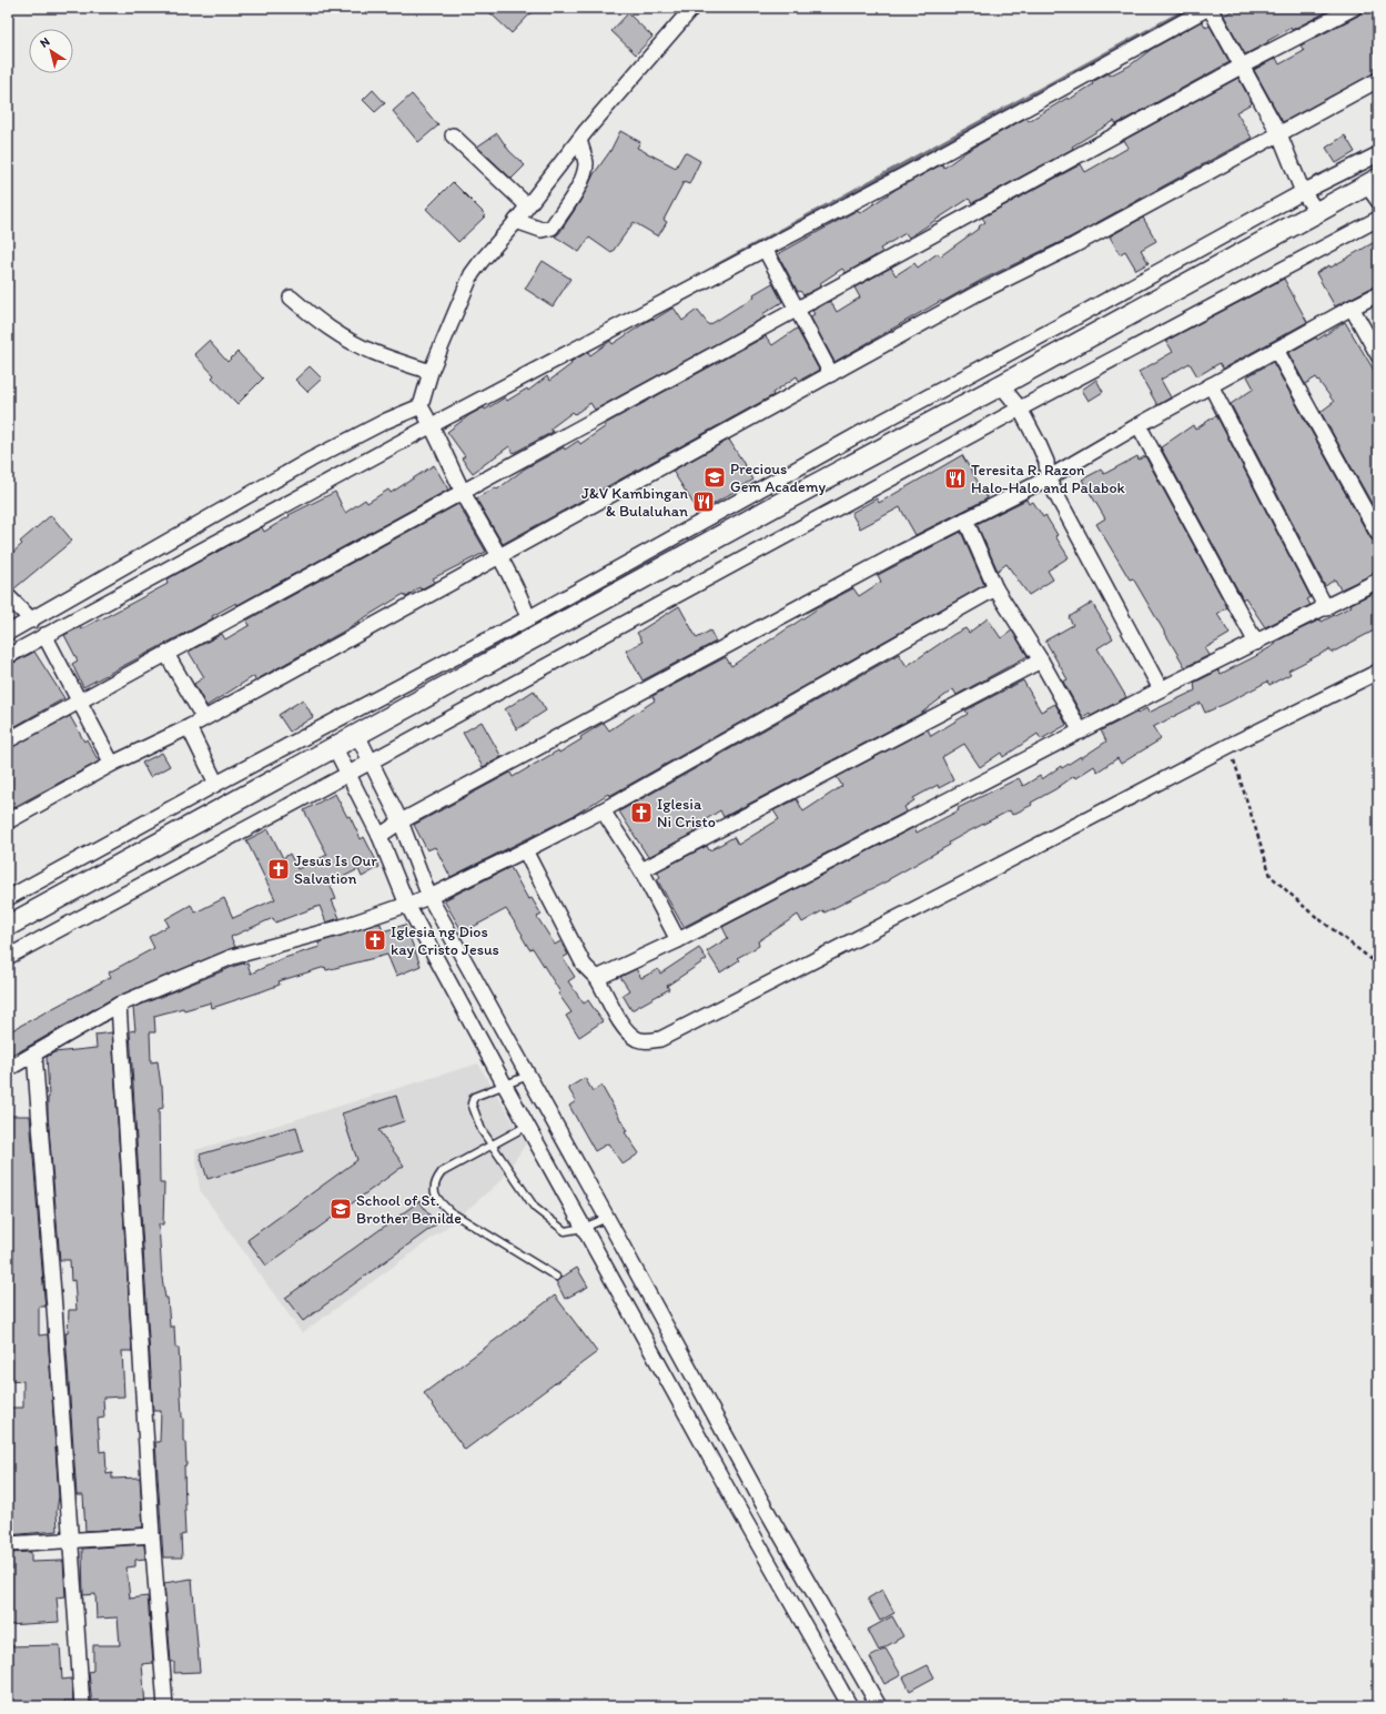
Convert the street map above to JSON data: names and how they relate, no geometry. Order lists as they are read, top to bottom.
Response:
{
  "places": {
    "school or university": ["Precious Gem Academy", "School of St. Brother Benilde"],
    "restaurant": ["Teresita R. Razon Halo-Halo and Palabok", "J&V Kambingan & Bulaluhan"],
    "church": ["Iglesia Ni Cristo", "Jesus Is Our Salvation", "Iglesia ng Dios kay Cristo Jesus"]
  },
  "north": "top left"
}
